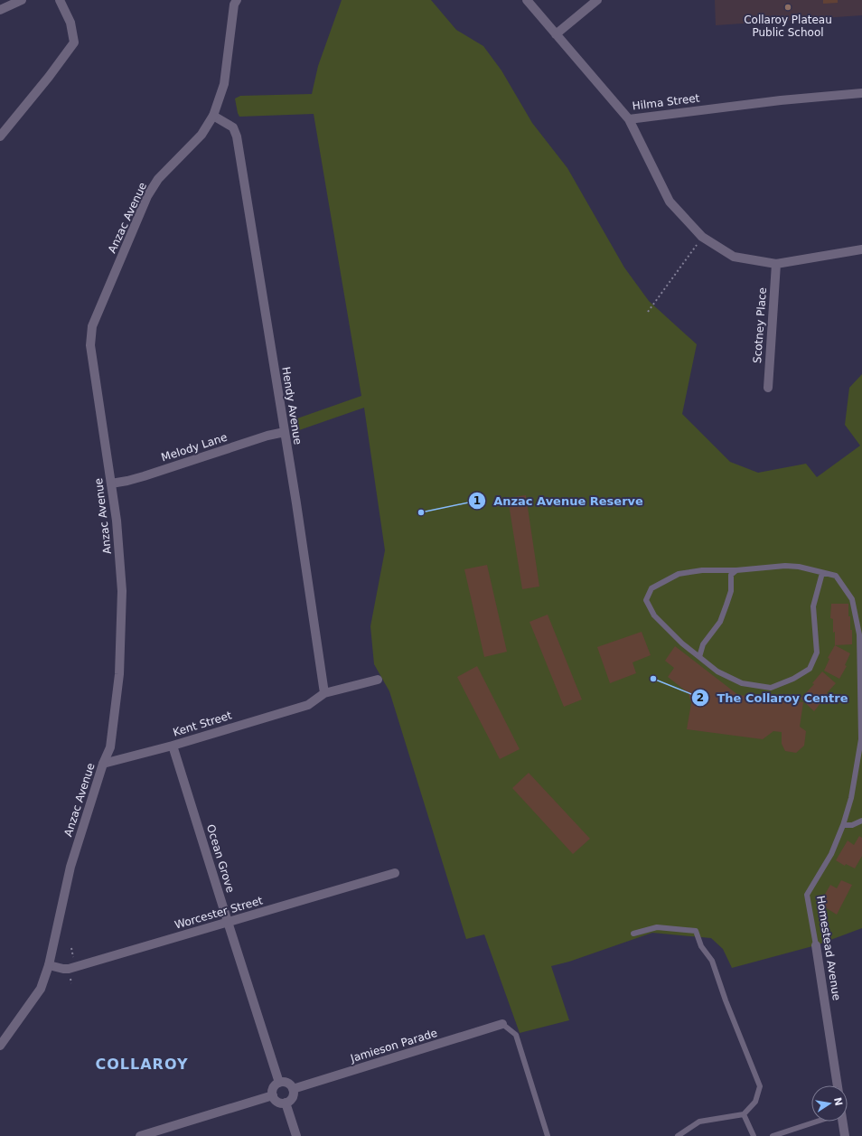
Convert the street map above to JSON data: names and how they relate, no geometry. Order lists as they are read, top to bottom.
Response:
{
  "streets": {
    "street": [
      "Hilma Street",
      "Anzac Avenue",
      "Scotney Place",
      "Hendy Avenue",
      "Melody Lane",
      "Kent Street",
      "Ocean Grove",
      "Worcester Street",
      "Homestead Avenue",
      "Jamieson Parade"
    ]
  },
  "crossings": [
    ["Anzac Avenue", "Hendy Avenue"],
    ["Anzac Avenue", "Melody Lane"],
    ["Anzac Avenue", "Kent Street"],
    ["Anzac Avenue", "Worcester Street"],
    ["Hendy Avenue", "Melody Lane"],
    ["Hendy Avenue", "Kent Street"],
    ["Kent Street", "Ocean Grove"],
    ["Ocean Grove", "Worcester Street"],
    ["Ocean Grove", "Jamieson Parade"]
  ],
  "districts": ["COLLAROY"],
  "places": ["Collaroy Plateau Public School", "Anzac Avenue Reserve", "The Collaroy Centre"],
  "north": "right"
}
